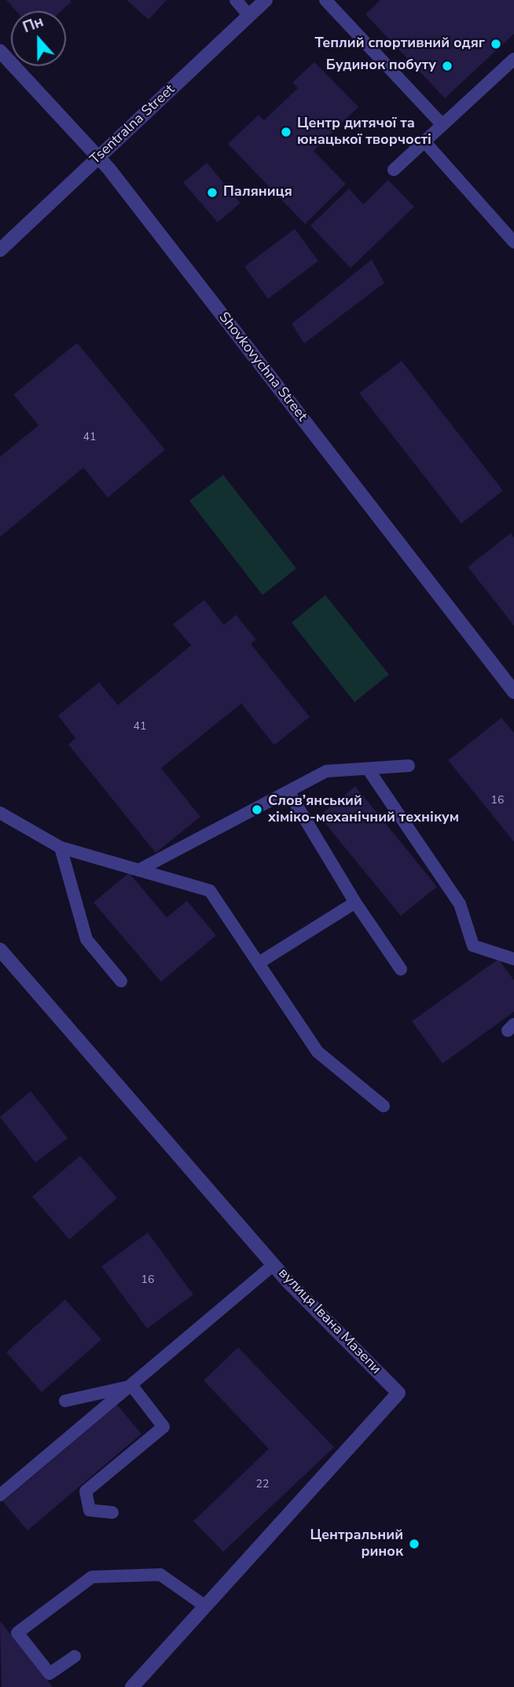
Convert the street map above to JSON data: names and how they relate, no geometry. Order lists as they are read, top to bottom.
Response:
{
  "streets": {
    "street": ["Tsentralna Street", "Shovkovychna Street", "вулиця Івана Мазепи"]
  },
  "crossings": [
    ["Tsentralna Street", "Shovkovychna Street"]
  ],
  "places": [
    "Теплий спортивний одяг",
    "Будинок побуту",
    "Центр дитячої та юнацької творчості",
    "Паляниця",
    "Слов’янський хіміко-механічний технікум",
    "Центральний ринок"
  ],
  "house_numbers": [
    "41",
    "41",
    "16",
    "16",
    "22"
  ],
  "north": "top"
}
